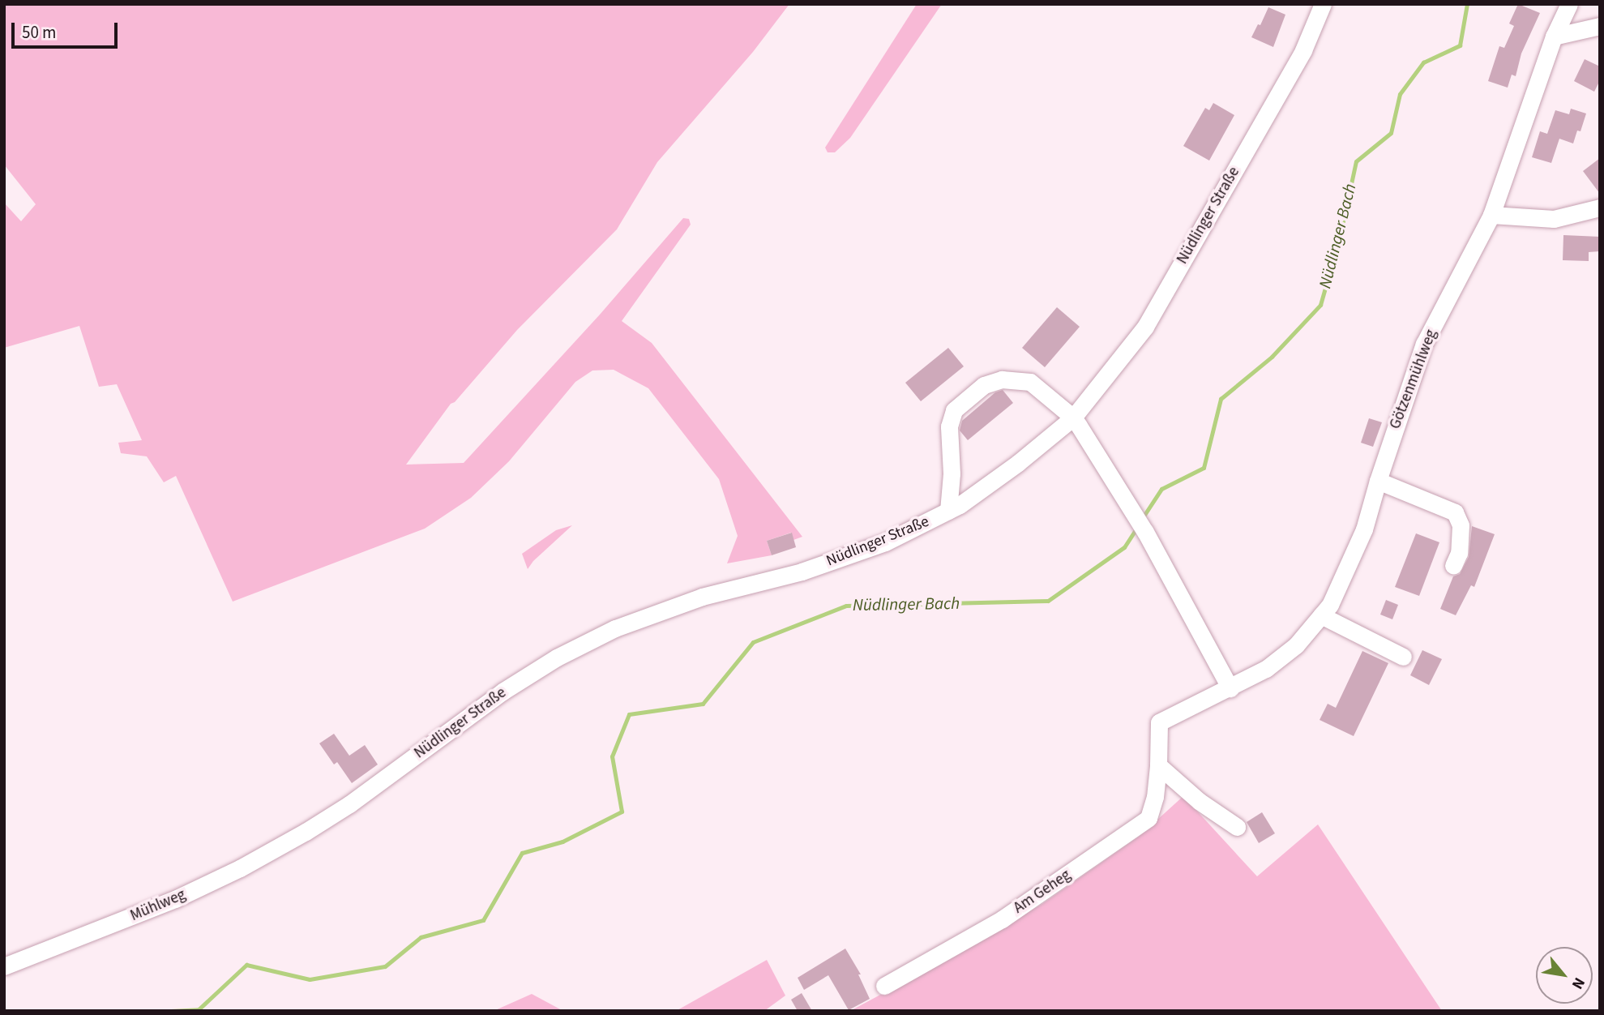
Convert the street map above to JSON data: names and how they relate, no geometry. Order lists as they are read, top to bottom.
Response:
{
  "streets": {
    "street": [
      "Nüdlinger Straße",
      "Götzenmühlweg",
      "Am Geheg",
      "Mühlweg"
    ]
  },
  "crossings": [
    ["Nüdlinger Straße", "Mühlweg"],
    ["Götzenmühlweg", "Am Geheg"]
  ],
  "water": ["Nüdlinger Bach"],
  "scale_bar": "50 m",
  "north": "bottom right"
}
